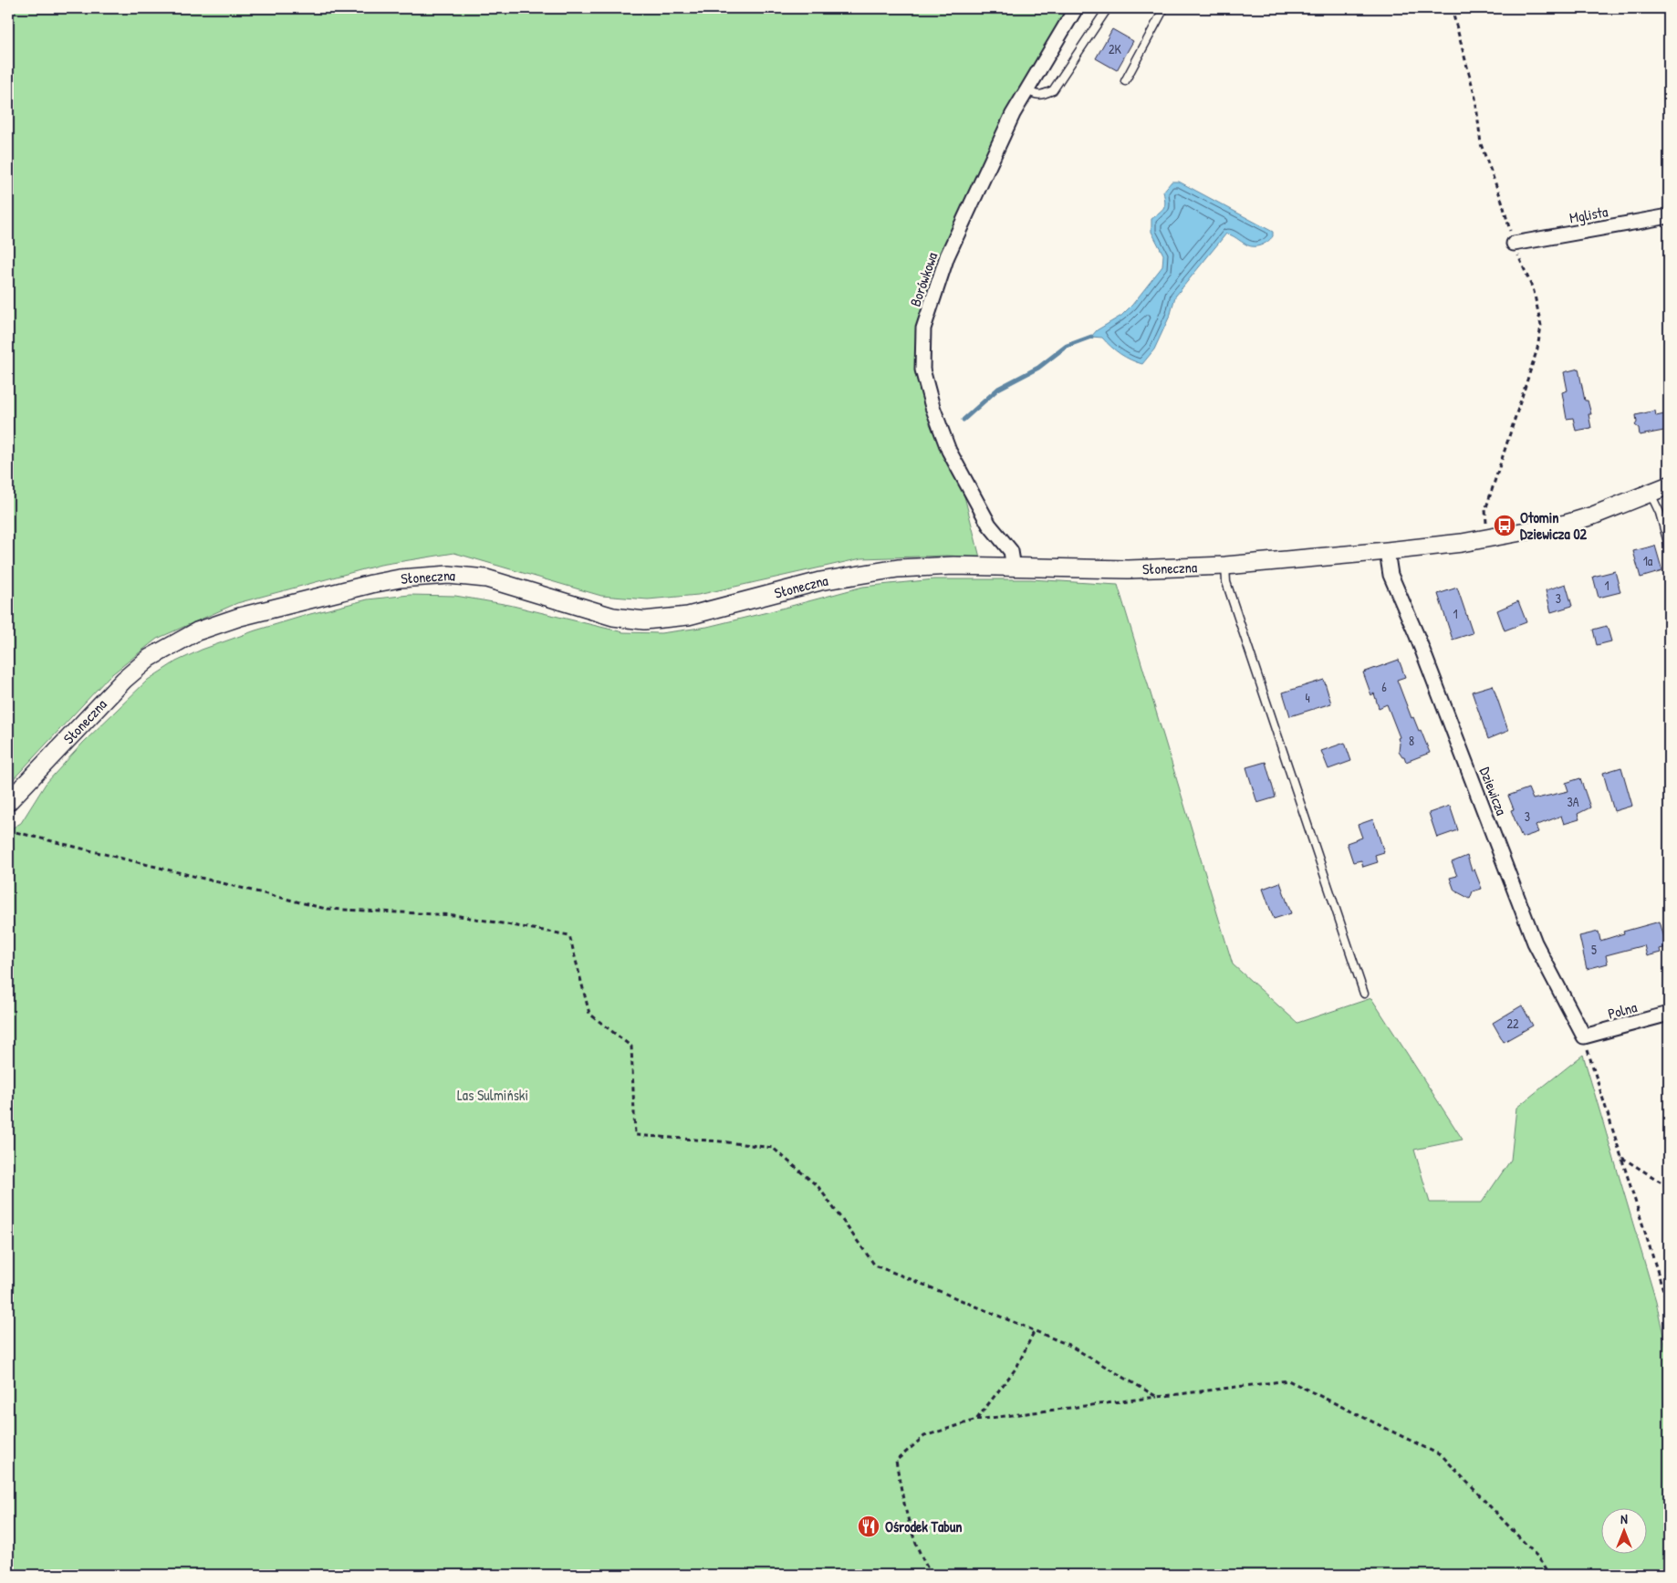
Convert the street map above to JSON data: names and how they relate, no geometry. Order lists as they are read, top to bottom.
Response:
{
  "streets": {
    "street": [
      "Mglista",
      "Borówkowa",
      "Słoneczna",
      "Dziewicza",
      "Polna"
    ]
  },
  "crossings": [
    ["Borówkowa", "Słoneczna"],
    ["Słoneczna", "Dziewicza"],
    ["Dziewicza", "Polna"]
  ],
  "parks": ["Las Sulmiński"],
  "places": {
    "bus stop": ["Otomin Dziewicza 02"],
    "restaurant": ["Ośrodek Tabun"]
  },
  "house_numbers": [
    "2K",
    "1a",
    "1",
    "3",
    "1",
    "6",
    "4",
    "8",
    "3A",
    "3",
    "5",
    "22"
  ],
  "north": "top"
}
